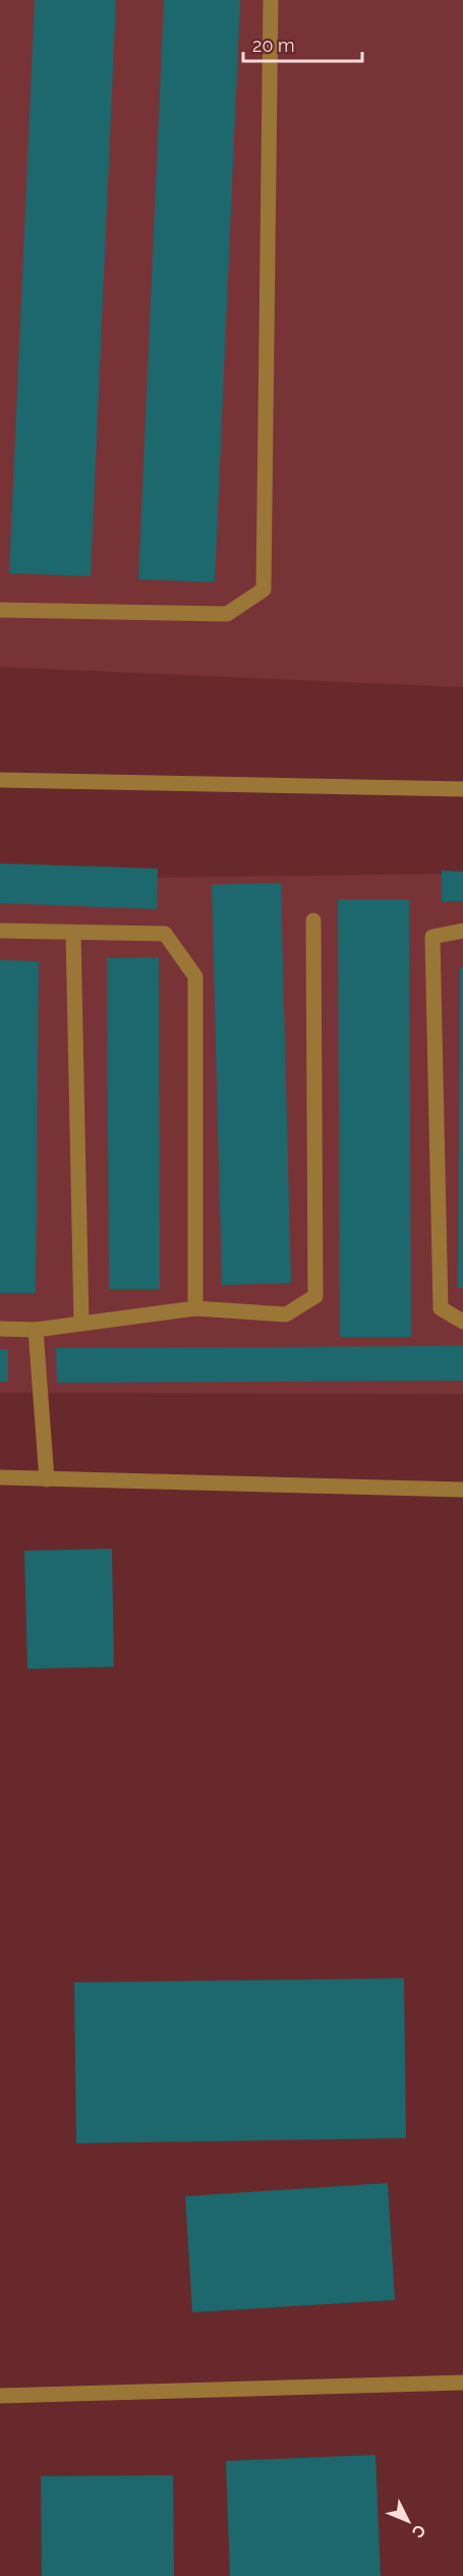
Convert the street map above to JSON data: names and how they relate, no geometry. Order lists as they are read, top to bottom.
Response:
{
  "scale_bar": "20 m",
  "north": "bottom right"
}
